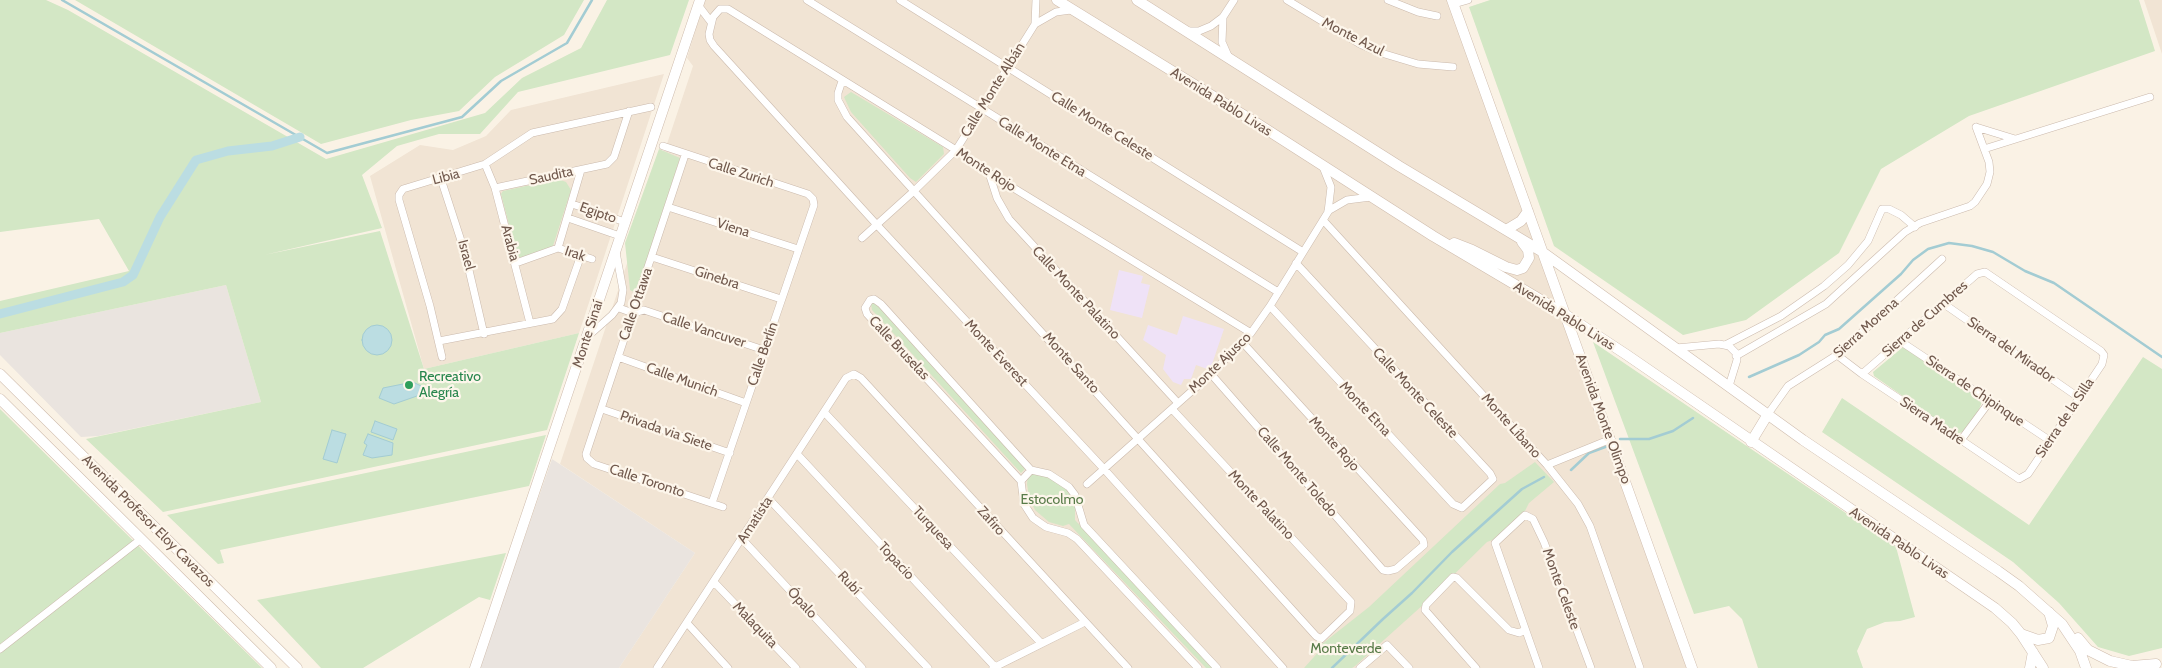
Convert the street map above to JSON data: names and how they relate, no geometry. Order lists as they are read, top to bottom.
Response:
{
  "streets": {
    "main road": [
      "Avenida Pablo Livas",
      "Monte Sinaí",
      "Avenida Monte Olimpo",
      "Avenida Profesor Eloy Cavazos"
    ],
    "street": [
      "Monte Azul",
      "Calle Monte Albán",
      "Calle Monte Celeste",
      "Calle Monte Etna",
      "Monte Rojo",
      "Calle Zurich",
      "Saudita",
      "Libia",
      "Egipto",
      "Viena",
      "Arabia",
      "Irak",
      "Israel",
      "Ginebra",
      "Calle Monte Palatino",
      "Calle Ottawa",
      "Sierra de Cumbres",
      "Sierra Morena",
      "Calle Vancuver",
      "Calle Bruselas",
      "Sierra del Mirador",
      "Monte Everest",
      "Calle Berlín",
      "Monte Santo",
      "Monte Ajusco",
      "Calle Munich",
      "Sierra de Chipinque",
      "Monte Etna",
      "Sierra de la Silla",
      "Sierra Madre",
      "Monte Líbano",
      "Privada via Siete",
      "Calle Monte Toledo",
      "Calle Toronto",
      "Monte Palatino",
      "Amatista",
      "Zafiro",
      "Turquesa",
      "Topacio",
      "Rubí",
      "Monte Celeste",
      "Ópalo",
      "Malaquita"
    ]
  },
  "crossings": [
    ["Calle Monte Albán", "Avenida Pablo Livas"],
    ["Calle Monte Albán", "Calle Monte Celeste"],
    ["Calle Monte Albán", "Calle Monte Etna"],
    ["Calle Monte Albán", "Monte Rojo"],
    ["Calle Monte Albán", "Monte Everest"],
    ["Calle Monte Albán", "Monte Santo"],
    ["Avenida Pablo Livas", "Monte Ajusco"],
    ["Avenida Pablo Livas", "Avenida Monte Olimpo"],
    ["Calle Monte Celeste", "Monte Ajusco"],
    ["Calle Monte Celeste", "Monte Etna"],
    ["Calle Monte Etna", "Monte Ajusco"],
    ["Monte Rojo", "Calle Monte Palatino"],
    ["Monte Rojo", "Monte Everest"],
    ["Monte Rojo", "Monte Santo"],
    ["Monte Rojo", "Monte Ajusco"],
    ["Monte Rojo", "Calle Monte Toledo"],
    ["Calle Zurich", "Calle Ottawa"],
    ["Calle Zurich", "Calle Berlín"],
    ["Saudita", "Libia"],
    ["Saudita", "Arabia"],
    ["Libia", "Arabia"],
    ["Libia", "Israel"],
    ["Egipto", "Monte Sinaí"],
    ["Viena", "Calle Ottawa"],
    ["Viena", "Calle Berlín"],
    ["Ginebra", "Calle Ottawa"],
    ["Ginebra", "Calle Berlín"],
    ["Calle Monte Palatino", "Monte Ajusco"],
    ["Calle Monte Palatino", "Monte Palatino"],
    ["Calle Ottawa", "Calle Vancuver"],
    ["Calle Ottawa", "Calle Munich"],
    ["Calle Ottawa", "Privada via Siete"],
    ["Calle Ottawa", "Calle Toronto"],
    ["Sierra de Cumbres", "Sierra del Mirador"],
    ["Sierra de Cumbres", "Sierra de Chipinque"],
    ["Sierra de Cumbres", "Sierra de la Silla"],
    ["Sierra de Cumbres", "Sierra Madre"],
    ["Sierra Morena", "Sierra Madre"],
    ["Calle Vancuver", "Calle Berlín"],
    ["Sierra del Mirador", "Sierra de la Silla"],
    ["Monte Everest", "Monte Ajusco"],
    ["Calle Berlín", "Calle Munich"],
    ["Calle Berlín", "Privada via Siete"],
    ["Calle Berlín", "Calle Toronto"],
    ["Monte Santo", "Monte Ajusco"],
    ["Monte Santo", "Monte Palatino"],
    ["Monte Ajusco", "Monte Etna"],
    ["Monte Ajusco", "Monte Líbano"],
    ["Monte Ajusco", "Calle Monte Toledo"],
    ["Monte Ajusco", "Monte Palatino"],
    ["Sierra de Chipinque", "Sierra de la Silla"],
    ["Sierra de la Silla", "Sierra Madre"],
    ["Amatista", "Zafiro"],
    ["Amatista", "Turquesa"],
    ["Amatista", "Topacio"],
    ["Amatista", "Rubí"],
    ["Amatista", "Ópalo"],
    ["Amatista", "Malaquita"]
  ],
  "parks": ["Estocolmo", "Monteverde"],
  "places": ["Recreativo Alegría"]
}
